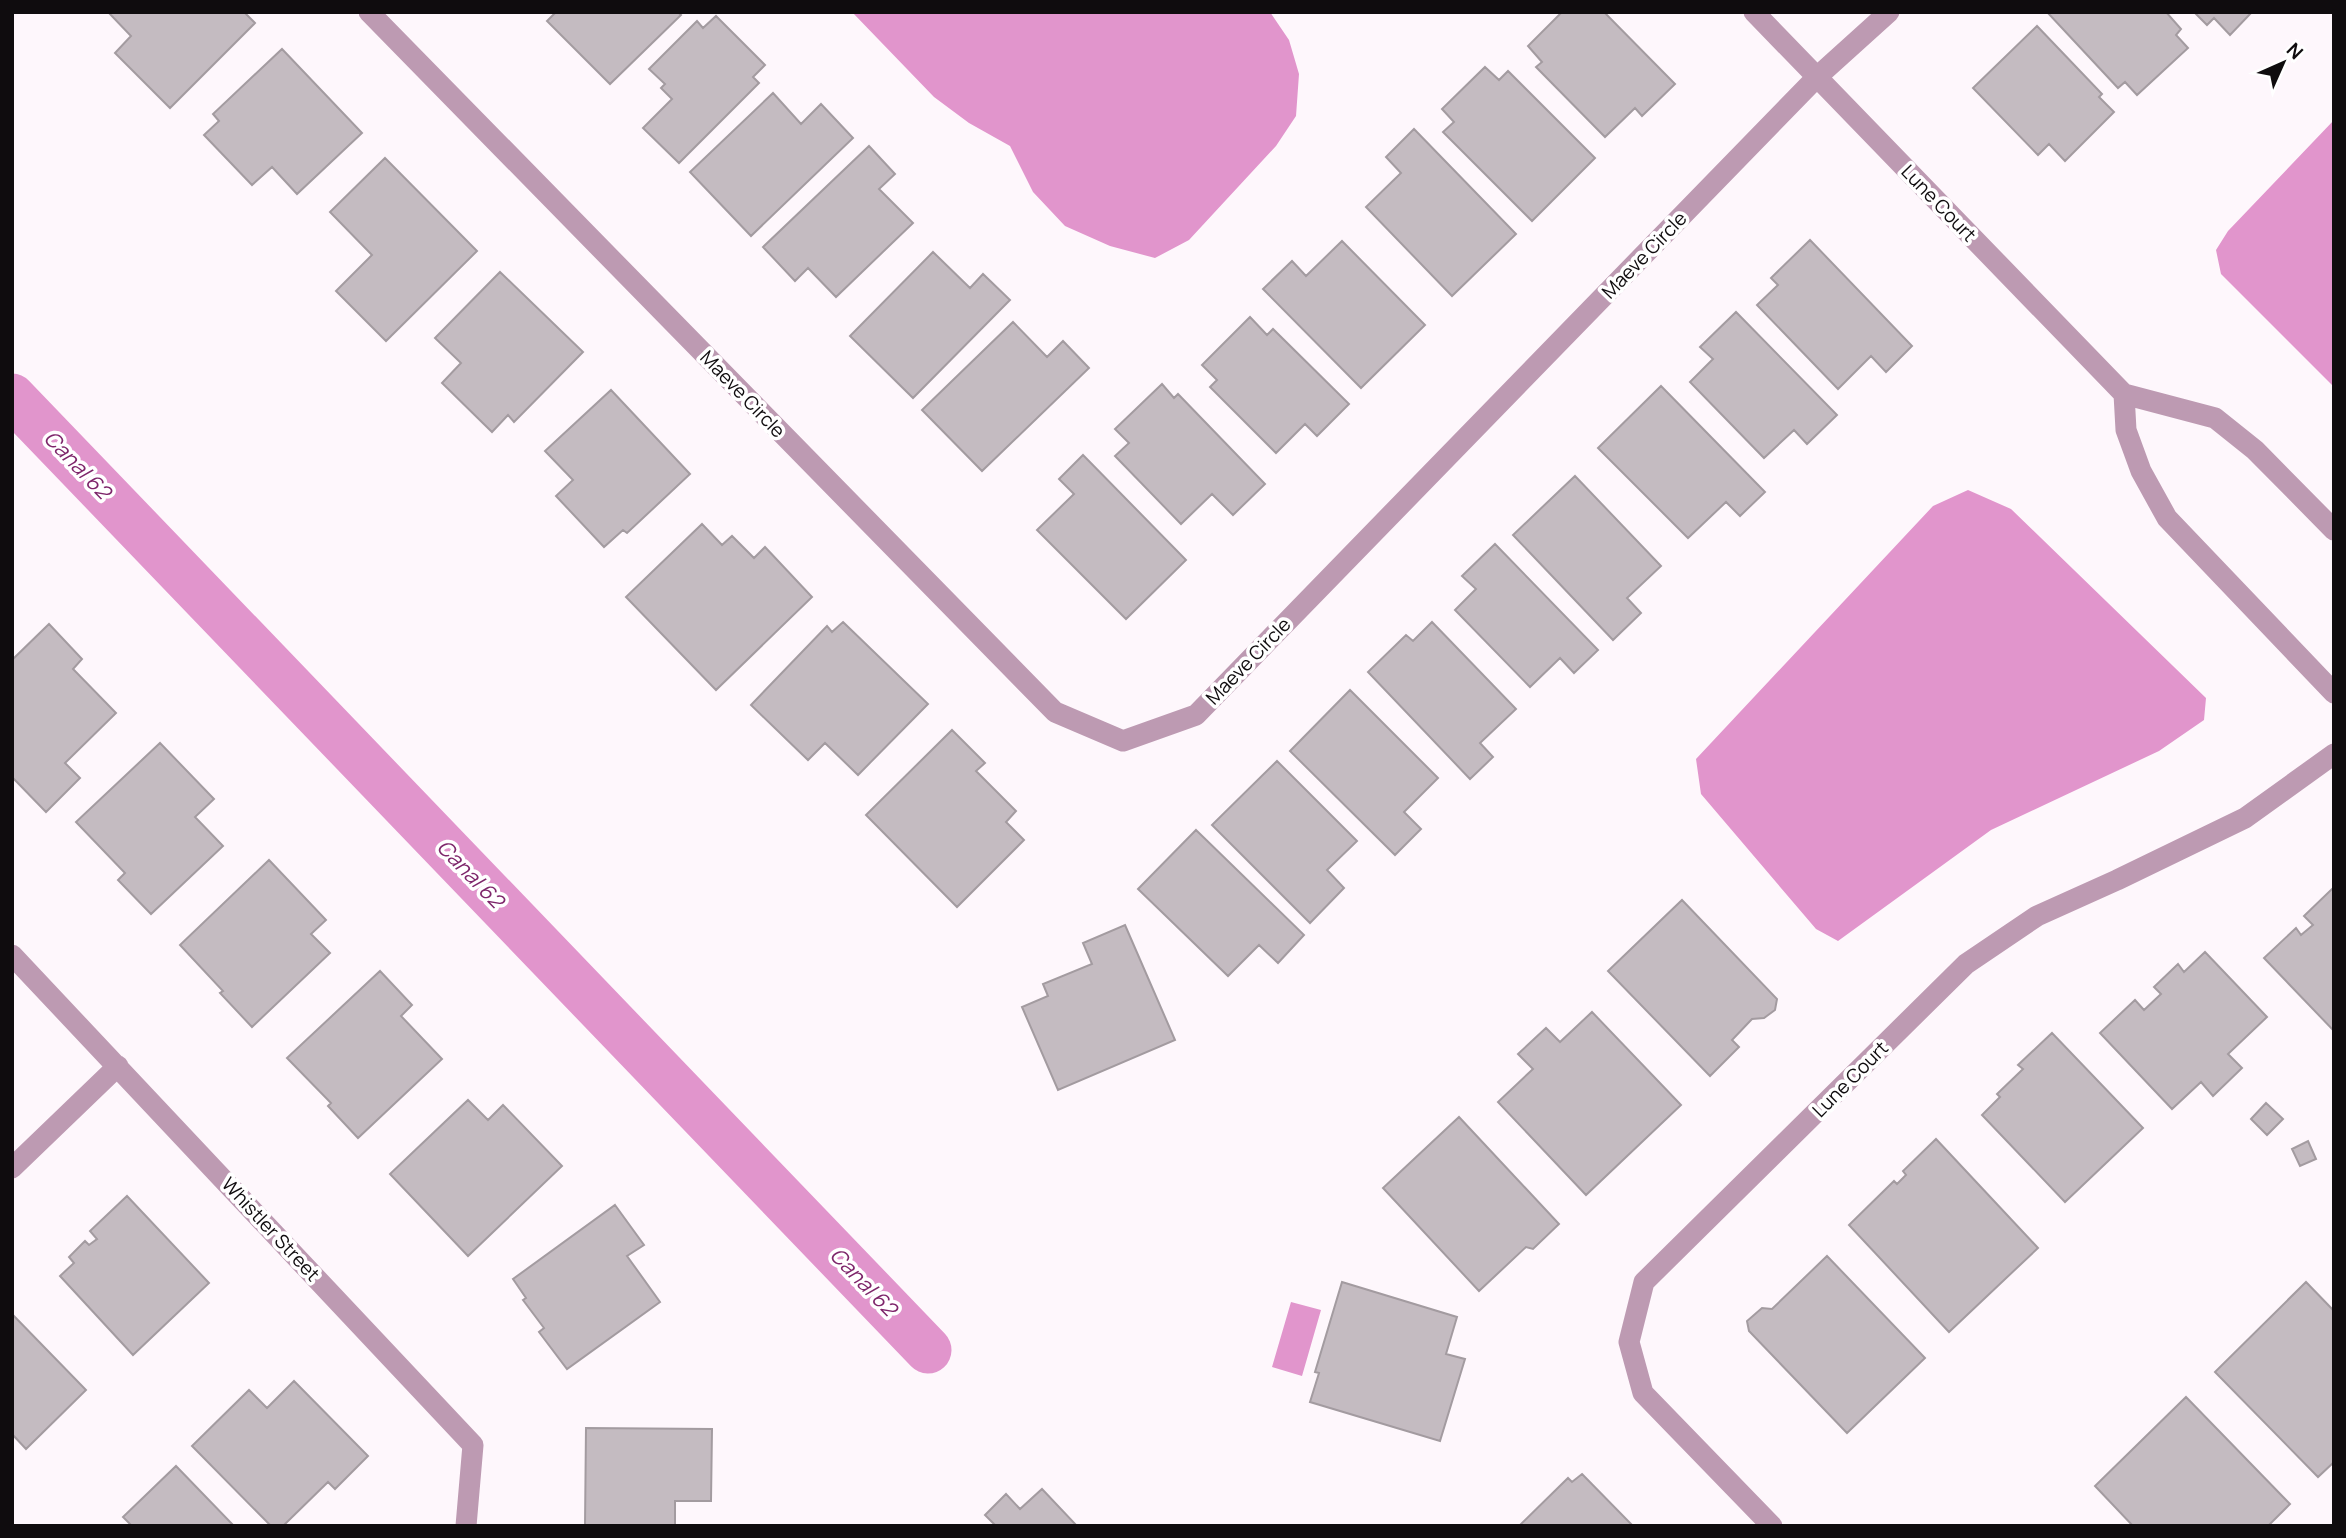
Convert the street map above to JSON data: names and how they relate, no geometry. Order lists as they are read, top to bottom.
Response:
{
  "streets": {
    "street": ["Lune Court", "Maeve Circle", "Whistler Street"]
  },
  "crossings": [
    ["Lune Court", "Maeve Circle"]
  ],
  "water": ["Canal 62"],
  "north": "top right"
}
